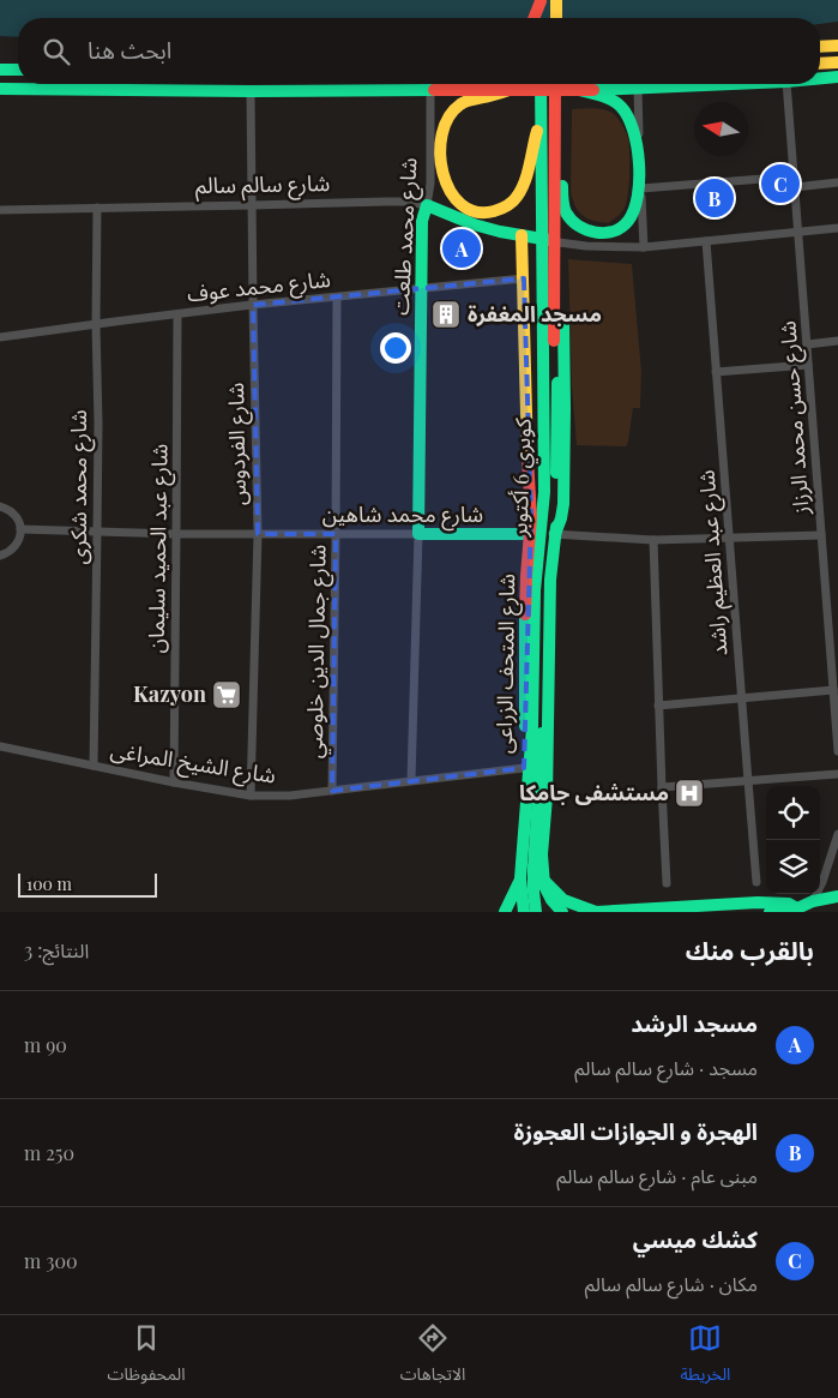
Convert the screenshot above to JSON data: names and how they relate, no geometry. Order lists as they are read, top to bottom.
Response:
{
  "streets": {
    "main road": [
      "شارع سالم سالم",
      "شارع محمد طلعت",
      "كوبري 6 أكتوبر",
      "شارع محمد شاهين",
      "شارع المتحف الزراعى"
    ],
    "street": [
      "شارع محمد عوف",
      "شارع حسن محمد الرزاز",
      "شارع الفردوس",
      "شارع محمد شكرى",
      "شارع عبد الحميد سليمان",
      "شارع عبد العظيم راشد",
      "شارع جمال الدين خلوصي",
      "شارع الشيخ المراغى"
    ]
  },
  "crossings": [
    ["شارع سالم سالم", "شارع محمد طلعت"],
    ["شارع سالم سالم", "شارع الفردوس"],
    ["شارع سالم سالم", "شارع محمد شكرى"],
    ["شارع سالم سالم", "شارع المتحف الزراعى"],
    ["شارع محمد طلعت", "شارع محمد عوف"],
    ["شارع محمد طلعت", "شارع محمد شاهين"],
    ["شارع محمد طلعت", "شارع الشيخ المراغى"],
    ["شارع محمد عوف", "شارع الفردوس"],
    ["شارع محمد عوف", "شارع محمد شكرى"],
    ["شارع محمد عوف", "شارع عبد الحميد سليمان"],
    ["شارع محمد عوف", "شارع جمال الدين خلوصي"],
    ["شارع محمد عوف", "شارع المتحف الزراعى"],
    ["شارع حسن محمد الرزاز", "شارع محمد شاهين"],
    ["شارع الفردوس", "شارع محمد شاهين"],
    ["شارع الفردوس", "شارع الشيخ المراغى"],
    ["شارع محمد شكرى", "شارع محمد شاهين"],
    ["شارع محمد شكرى", "شارع الشيخ المراغى"],
    ["شارع محمد شاهين", "شارع عبد الحميد سليمان"],
    ["شارع محمد شاهين", "شارع عبد العظيم راشد"],
    ["شارع محمد شاهين", "شارع جمال الدين خلوصي"],
    ["شارع محمد شاهين", "شارع المتحف الزراعى"],
    ["شارع عبد الحميد سليمان", "شارع الشيخ المراغى"],
    ["شارع جمال الدين خلوصي", "شارع الشيخ المراغى"],
    ["شارع المتحف الزراعى", "شارع الشيخ المراغى"]
  ],
  "places": {
    "building": ["مسجد المغفرة"],
    "supermarket": ["Kazyon"],
    "hospital": ["مستشفى جامكا"]
  },
  "scale_bar": "100 m",
  "north": "left",
  "page": {
    "search": "ابحث هنا",
    "pins": ["C", "B", "A"],
    "scale": "100 m",
    "heading": ["بالقرب منك", "النتائج: 3"],
    "list": [
      {
        "mark": "A",
        "name": "مسجد الرشد",
        "note": "مسجد · شارع سالم سالم",
        "value": "90 m"
      },
      {
        "mark": "B",
        "name": "الهجرة و الجوازات العجوزة",
        "note": "مبنى عام · شارع سالم سالم",
        "value": "250 m"
      },
      {
        "mark": "C",
        "name": "كشك ميسي",
        "note": "مكان · شارع سالم سالم",
        "value": "300 m"
      }
    ],
    "nav": ["الخريطة", "الاتجاهات", "المحفوظات"]
  }
}
